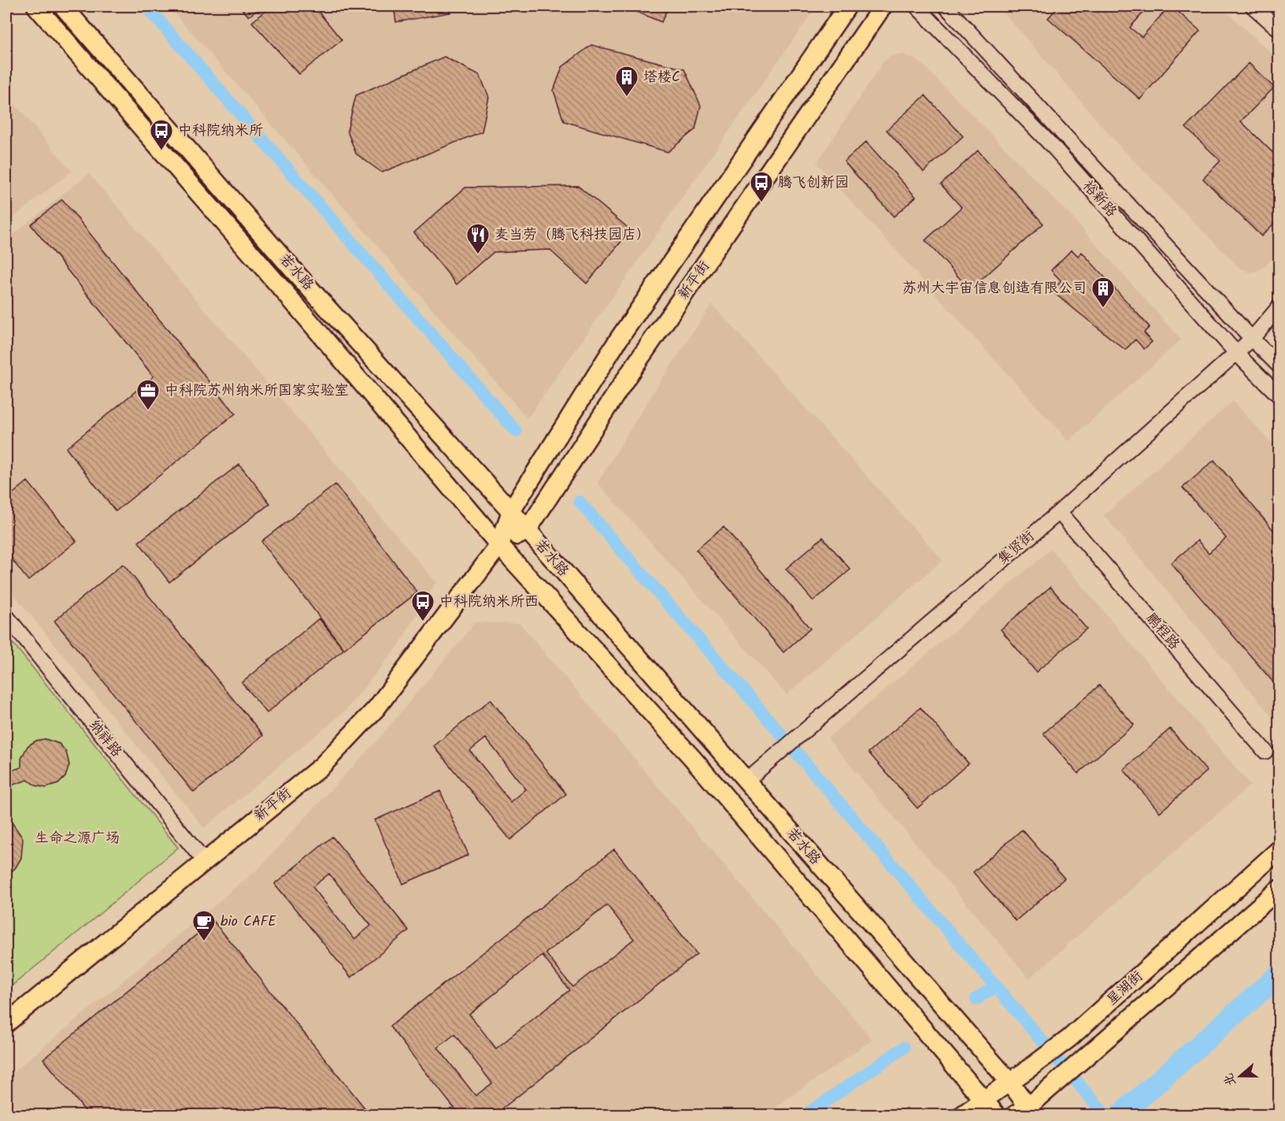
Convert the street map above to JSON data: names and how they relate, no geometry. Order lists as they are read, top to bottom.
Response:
{
  "streets": {
    "main road": ["若水路", "新平街", "星湖街"],
    "street": [
      "裕新路",
      "集贤街",
      "鹏程路",
      "纳祥路"
    ]
  },
  "crossings": [
    ["裕新路", "集贤街"],
    ["若水路", "新平街"],
    ["若水路", "集贤街"],
    ["若水路", "星湖街"],
    ["新平街", "纳祥路"],
    ["集贤街", "鹏程路"]
  ],
  "parks": ["生命之源广场"],
  "places": {
    "building": ["塔楼C", "苏州大宇宙信息创造有限公司"],
    "bus stop": ["中科院纳米所", "腾飞创新园", "中科院纳米所西"],
    "restaurant": ["麦当劳（腾飞科技园店）"],
    "office": ["中科院苏州纳米所国家实验室"],
    "cafe": ["bio CAFE"]
  },
  "north": "left"
}
